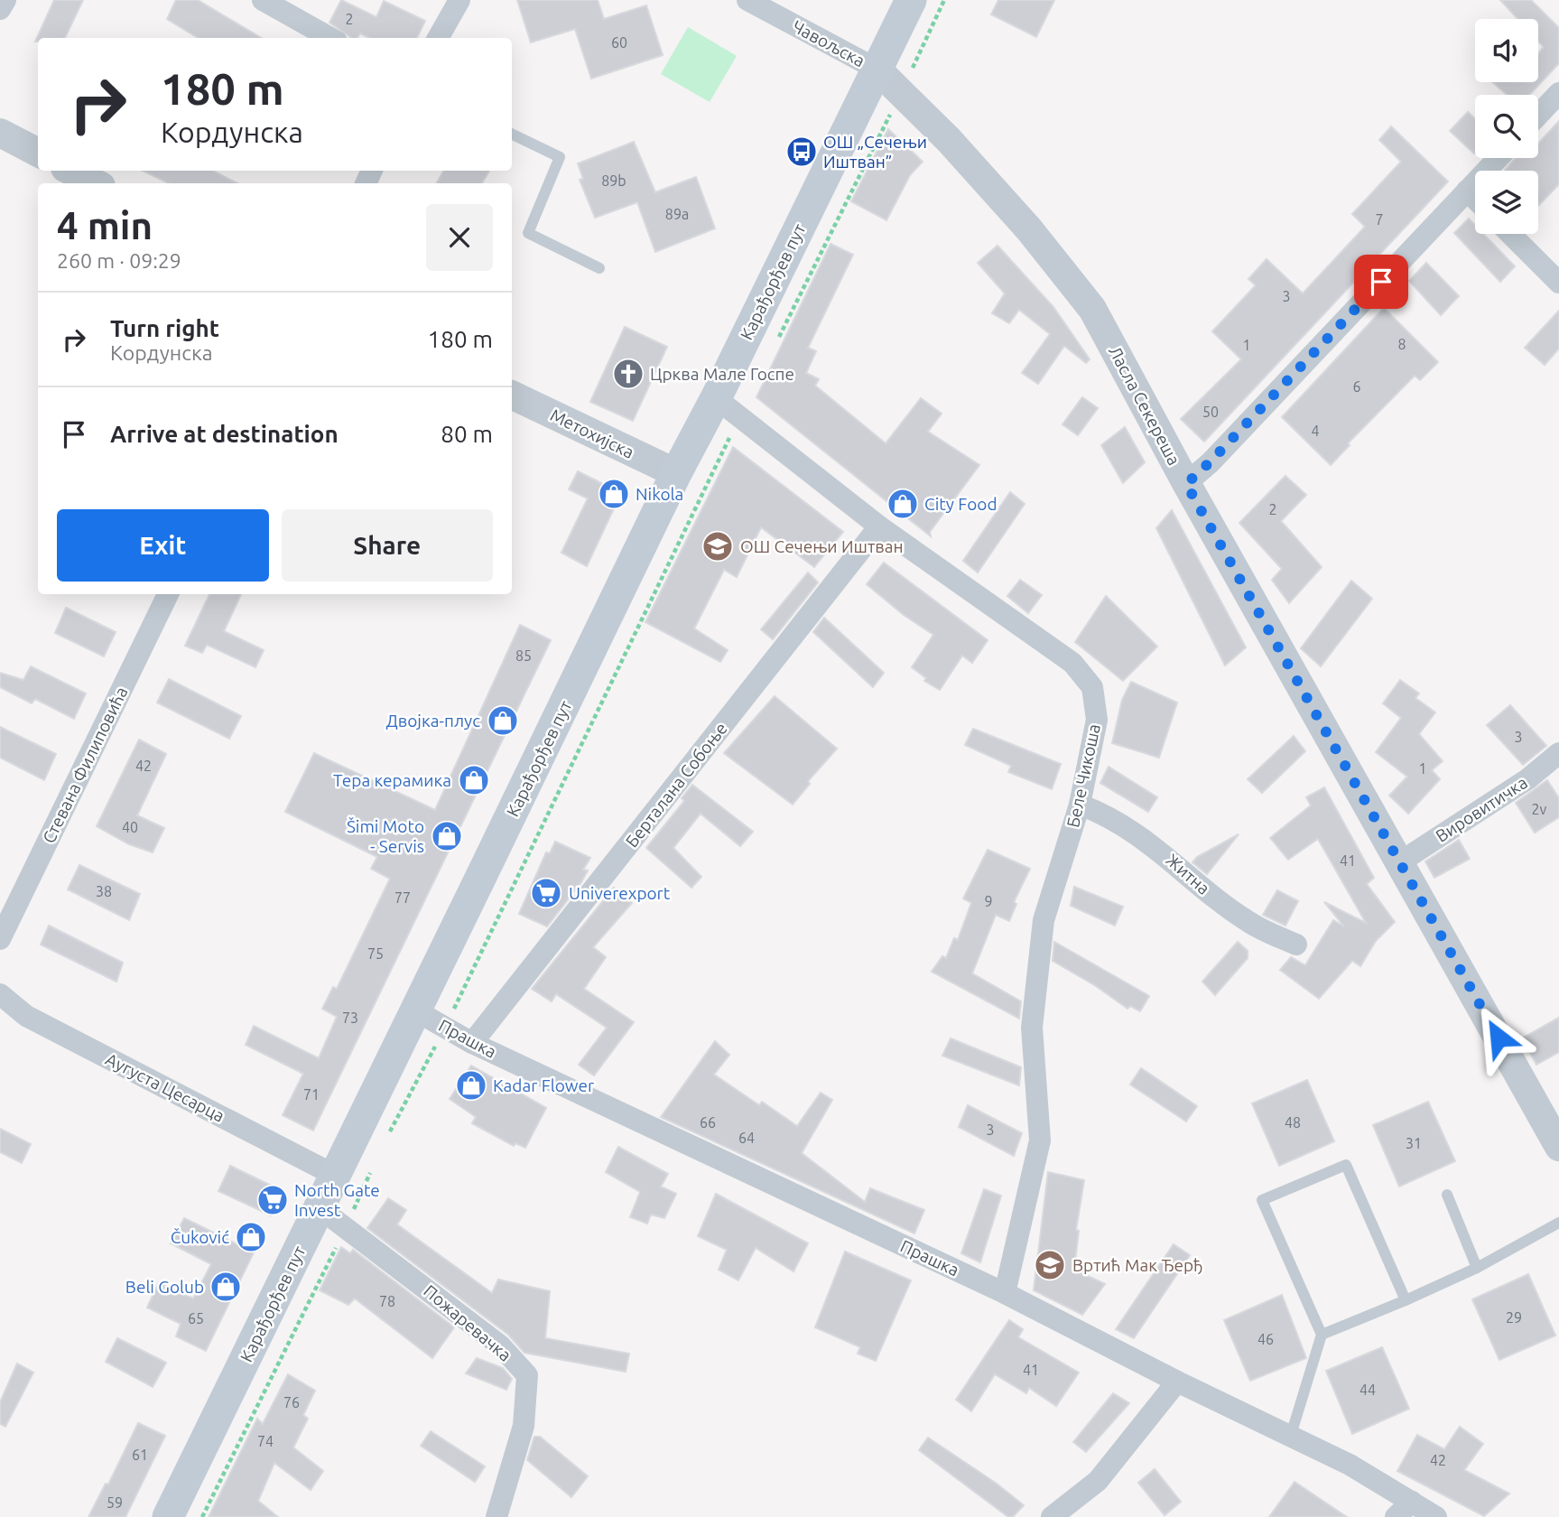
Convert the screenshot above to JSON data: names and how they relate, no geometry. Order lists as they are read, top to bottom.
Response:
{
  "streets": {
    "main road": ["Карађорђев пут"],
    "street": [
      "Чавољска",
      "Ласла Секереша",
      "Метохијска",
      "Стевана Филиповића",
      "Беле Чикоша",
      "Берталана Собоње",
      "Вировитичка",
      "Житна",
      "Прашка",
      "Аугуста Цесарца",
      "Пожаревачка"
    ]
  },
  "crossings": [
    ["Чавољска", "Карађорђев пут"],
    ["Чавољска", "Ласла Секереша"],
    ["Карађорђев пут", "Ласла Секереша"],
    ["Карађорђев пут", "Метохијска"],
    ["Карађорђев пут", "Беле Чикоша"],
    ["Карађорђев пут", "Прашка"],
    ["Карађорђев пут", "Аугуста Цесарца"],
    ["Карађорђев пут", "Пожаревачка"],
    ["Ласла Секереша", "Вировитичка"],
    ["Беле Чикоша", "Берталана Собоње"],
    ["Беле Чикоша", "Житна"],
    ["Беле Чикоша", "Прашка"],
    ["Берталана Собоње", "Прашка"]
  ],
  "places": {
    "bus stop": ["ОШ „Сечењи Иштван”"],
    "church": ["Црква Мале Госпе"],
    "shop": [
      "Nikola",
      "City Food",
      "Двојка-плус",
      "Тера керамика",
      "Šimi Moto - Servis",
      "Kadar Flower",
      "Čuković",
      "Beli Golub"
    ],
    "school or university": ["ОШ Сечењи Иштван", "Вртић Мак Ђерђ"],
    "supermarket": ["Univerexport", "North Gate Invest"]
  },
  "house_numbers": [
    "2",
    "60",
    "89b",
    "89a",
    "7",
    "3",
    "8",
    "1",
    "6",
    "50",
    "4",
    "2",
    "85",
    "3",
    "42",
    "1",
    "2v",
    "40",
    "41",
    "38",
    "77",
    "9",
    "75",
    "73",
    "71",
    "66",
    "48",
    "3",
    "64",
    "31",
    "78",
    "29",
    "65",
    "46",
    "41",
    "44",
    "76",
    "74",
    "61",
    "42",
    "59"
  ],
  "page": {
    "turn": ["180 m", "Кордунска"],
    "heading": ["4 min", "260 m · 09:29"],
    "list": [
      {
        "name": "Turn right",
        "note": "Кордунска",
        "value": "180 m"
      },
      {
        "name": "Arrive at destination",
        "value": "80 m"
      }
    ],
    "buttons": ["Exit", "Share"]
  }
}
